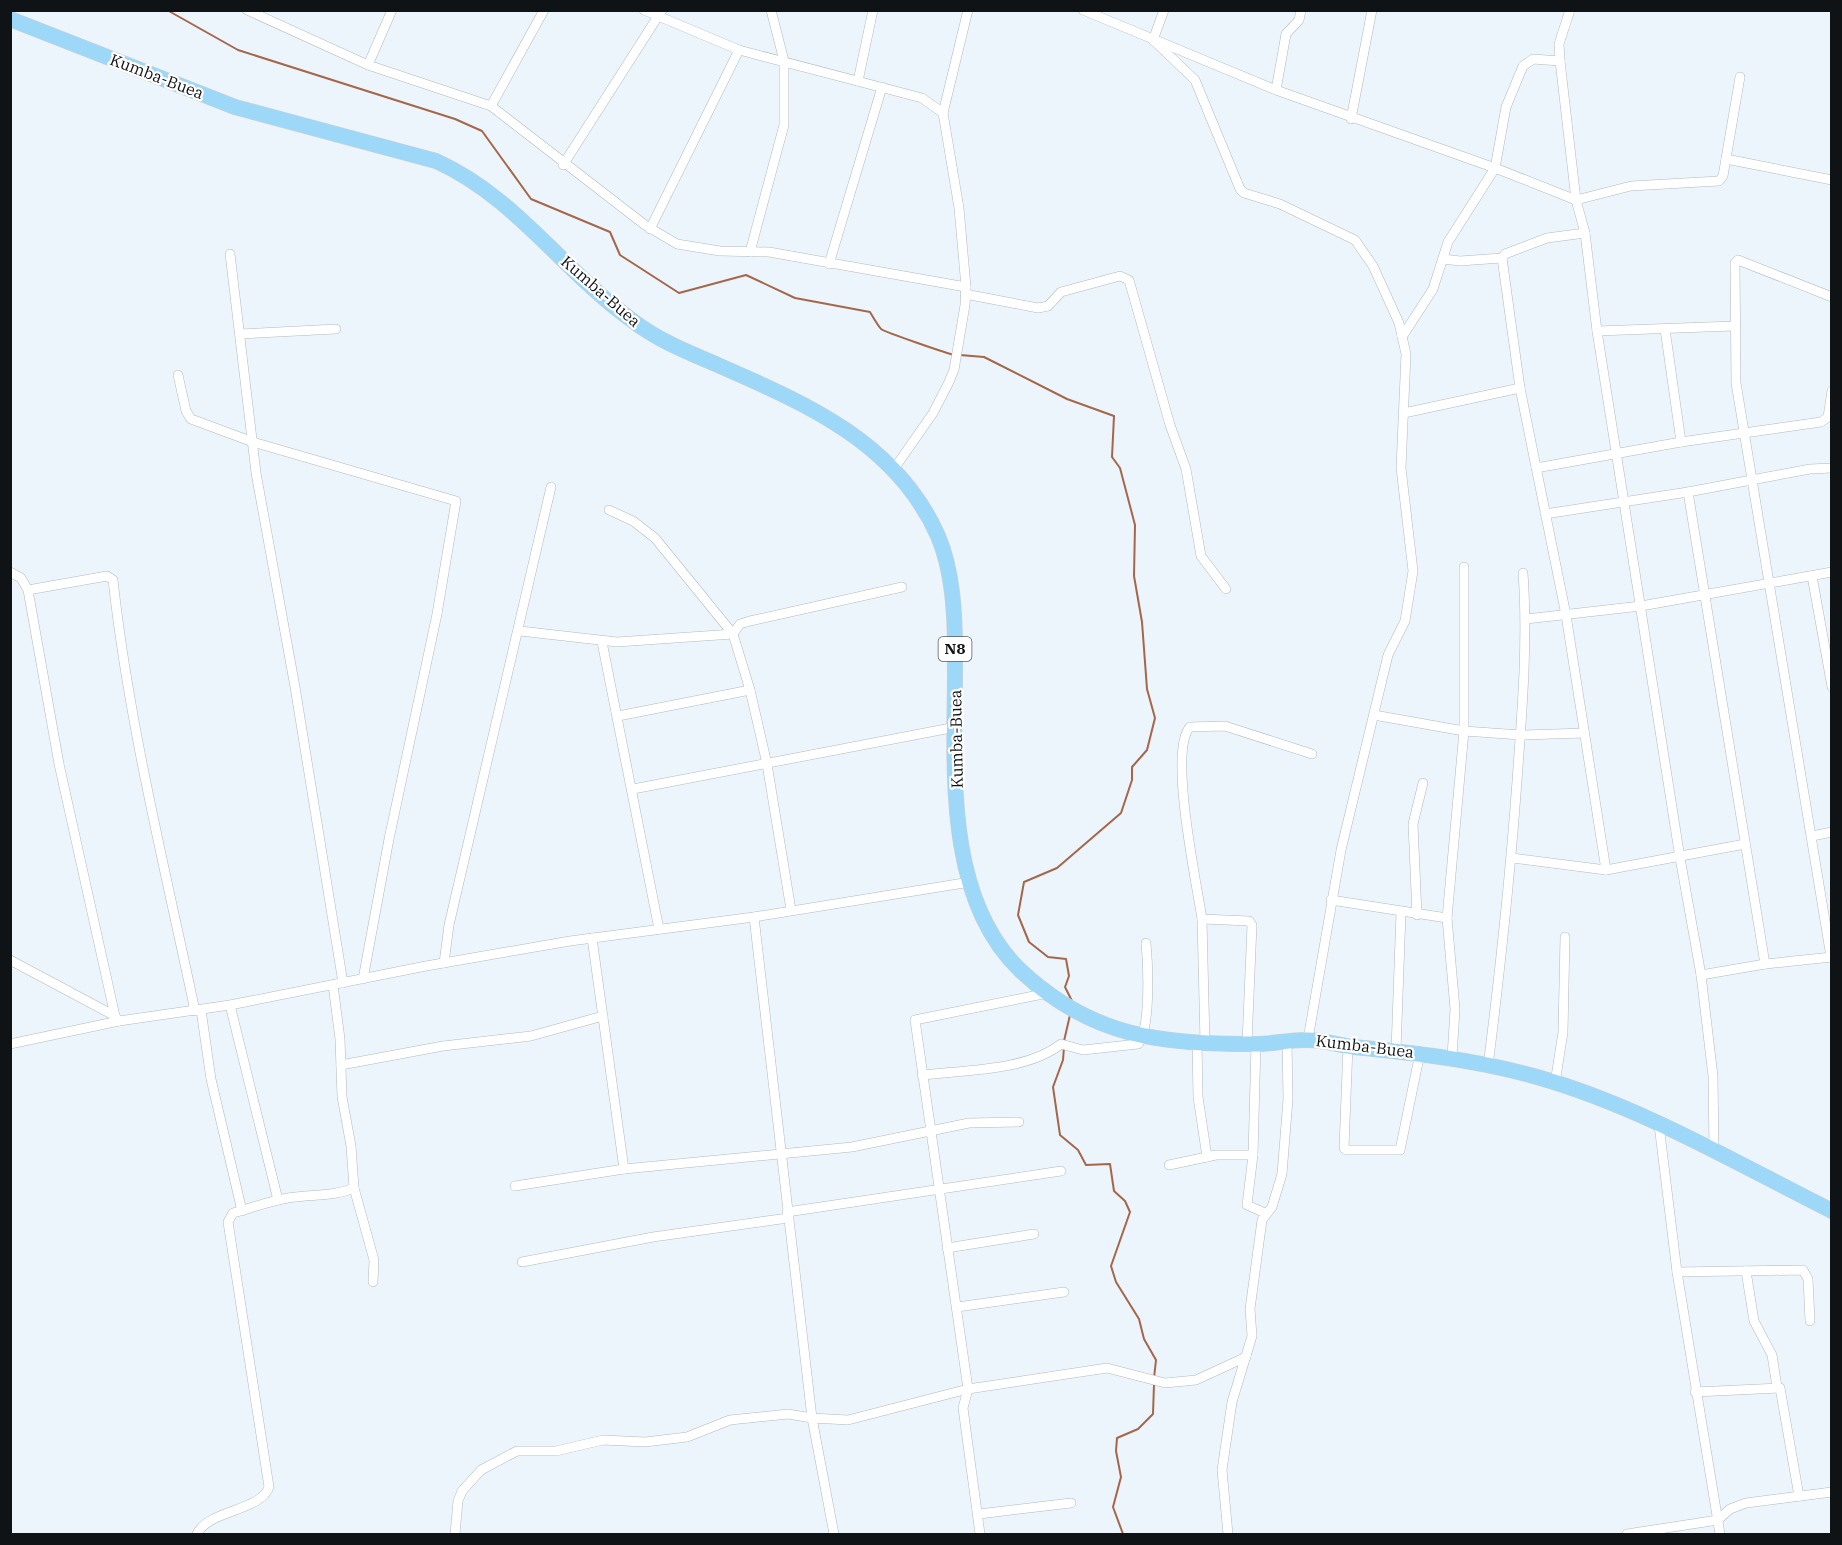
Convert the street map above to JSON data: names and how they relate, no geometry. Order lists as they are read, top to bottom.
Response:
{
  "streets": {
    "highway": ["Kumba-Buea", "N8"]
  }
}
